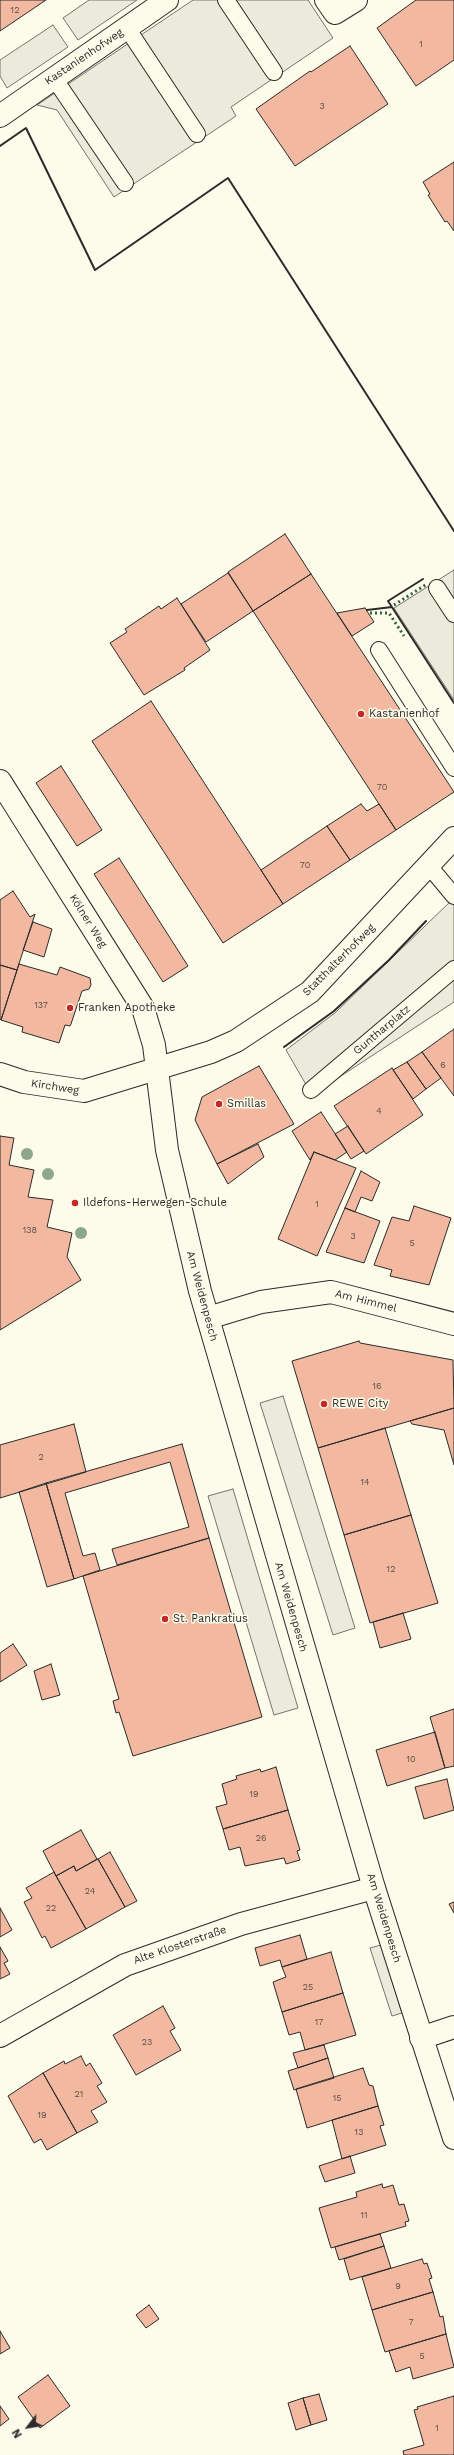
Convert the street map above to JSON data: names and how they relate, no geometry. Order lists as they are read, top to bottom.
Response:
{
  "streets": {
    "street": [
      "Kastanienhofweg",
      "Kölner Weg",
      "Statthalterhofweg",
      "Kirchweg",
      "Am Weidenpesch",
      "Am Himmel",
      "Alte Klosterstraße"
    ],
    "lane": ["Guntharplatz"]
  },
  "crossings": [
    ["Kölner Weg", "Statthalterhofweg"],
    ["Kölner Weg", "Kirchweg"],
    ["Kölner Weg", "Am Weidenpesch"],
    ["Statthalterhofweg", "Kirchweg"],
    ["Statthalterhofweg", "Am Weidenpesch"],
    ["Kirchweg", "Am Weidenpesch"],
    ["Am Weidenpesch", "Am Himmel"],
    ["Am Weidenpesch", "Alte Klosterstraße"]
  ],
  "places": [
    "Kastanienhof",
    "Franken Apotheke",
    "Smillas",
    "Ildefons-Herwegen-Schule",
    "REWE City",
    "St. Pankratius"
  ],
  "house_numbers": [
    "12",
    "1",
    "3",
    "70",
    "70",
    "137",
    "6",
    "4",
    "1",
    "138",
    "3",
    "5",
    "16",
    "2",
    "14",
    "12",
    "10",
    "19",
    "26",
    "24",
    "22",
    "25",
    "17",
    "23",
    "21",
    "15",
    "19",
    "13",
    "11",
    "9",
    "7",
    "5",
    "1"
  ],
  "north": "bottom left"
}
